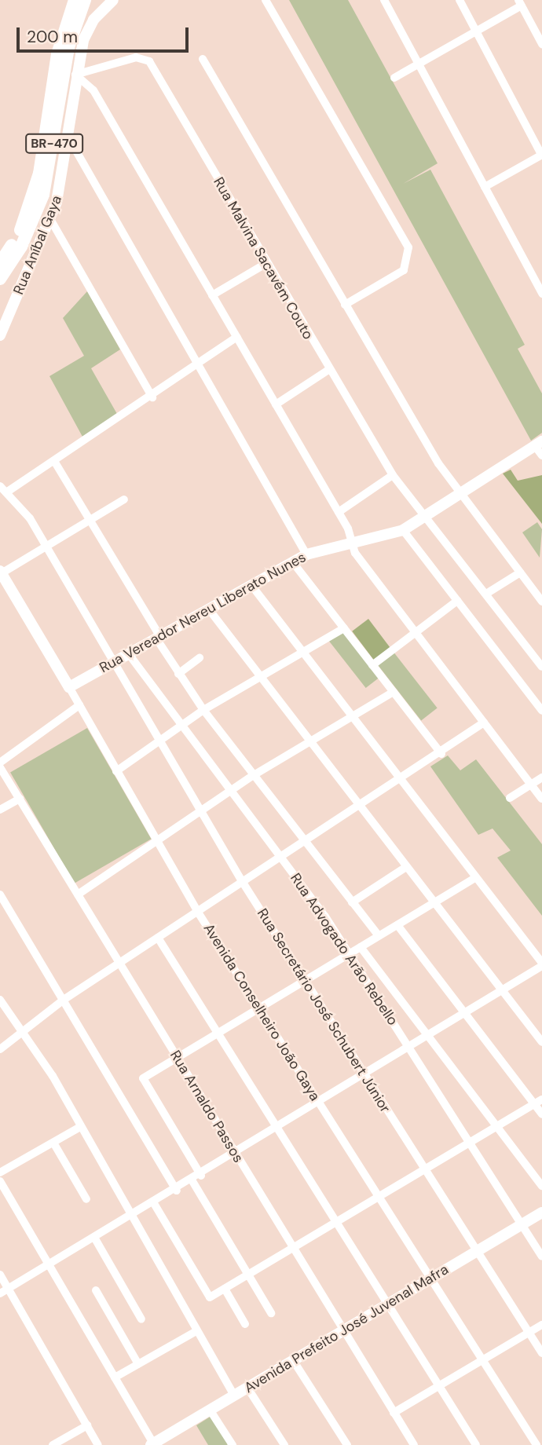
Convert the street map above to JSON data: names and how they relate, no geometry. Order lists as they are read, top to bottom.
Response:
{
  "streets": {
    "highway": ["BR-470"],
    "main road": [
      "Rua Aníbal Gaya",
      "Rua Vereador Nereu Liberato Nunes",
      "Avenida Conselheiro João Gaya",
      "Avenida Prefeito José Juvenal Mafra"
    ],
    "street": [
      "Rua Malvina Sacavém Couto",
      "Rua Advogado Arão Rebello",
      "Rua Secretário José Schubert Júnior",
      "Rua Arnaldo Passos"
    ]
  },
  "crossings": [
    ["Rua Aníbal Gaya", "Rua Malvina Sacavém Couto"],
    ["Rua Malvina Sacavém Couto", "Rua Vereador Nereu Liberato Nunes"],
    ["Rua Vereador Nereu Liberato Nunes", "Rua Advogado Arão Rebello"],
    ["Rua Vereador Nereu Liberato Nunes", "Rua Secretário José Schubert Júnior"],
    ["Rua Vereador Nereu Liberato Nunes", "Avenida Conselheiro João Gaya"],
    ["Rua Advogado Arão Rebello", "Avenida Prefeito José Juvenal Mafra"],
    ["Rua Secretário José Schubert Júnior", "Avenida Prefeito José Juvenal Mafra"],
    ["Avenida Conselheiro João Gaya", "Avenida Prefeito José Juvenal Mafra"],
    ["Rua Arnaldo Passos", "Avenida Prefeito José Juvenal Mafra"]
  ],
  "scale_bar": "200 m"
}
